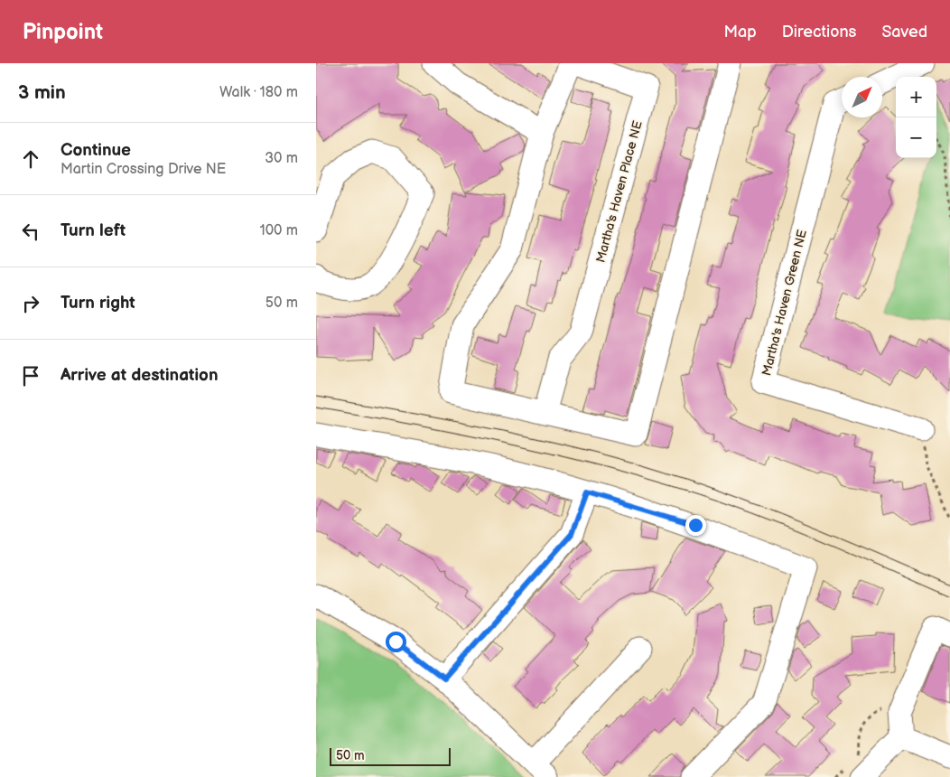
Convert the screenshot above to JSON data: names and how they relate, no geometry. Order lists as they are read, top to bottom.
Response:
{
  "streets": {
    "street": ["Martha's Haven Place NE", "Martha's Haven Green NE"]
  },
  "scale_bar": "50 m",
  "north": "top right",
  "page": {
    "header": "Pinpoint",
    "nav": ["Map", "Directions", "Saved"],
    "heading": ["3 min", "Walk · 180 m"],
    "map_buttons": ["+", "−"],
    "list": [
      ["Continue", "Martin Crossing Drive NE", "30 m"],
      ["Turn left", "100 m"],
      ["Turn right", "50 m"],
      "Arrive at destination"
    ],
    "scale": "50 m"
  }
}
